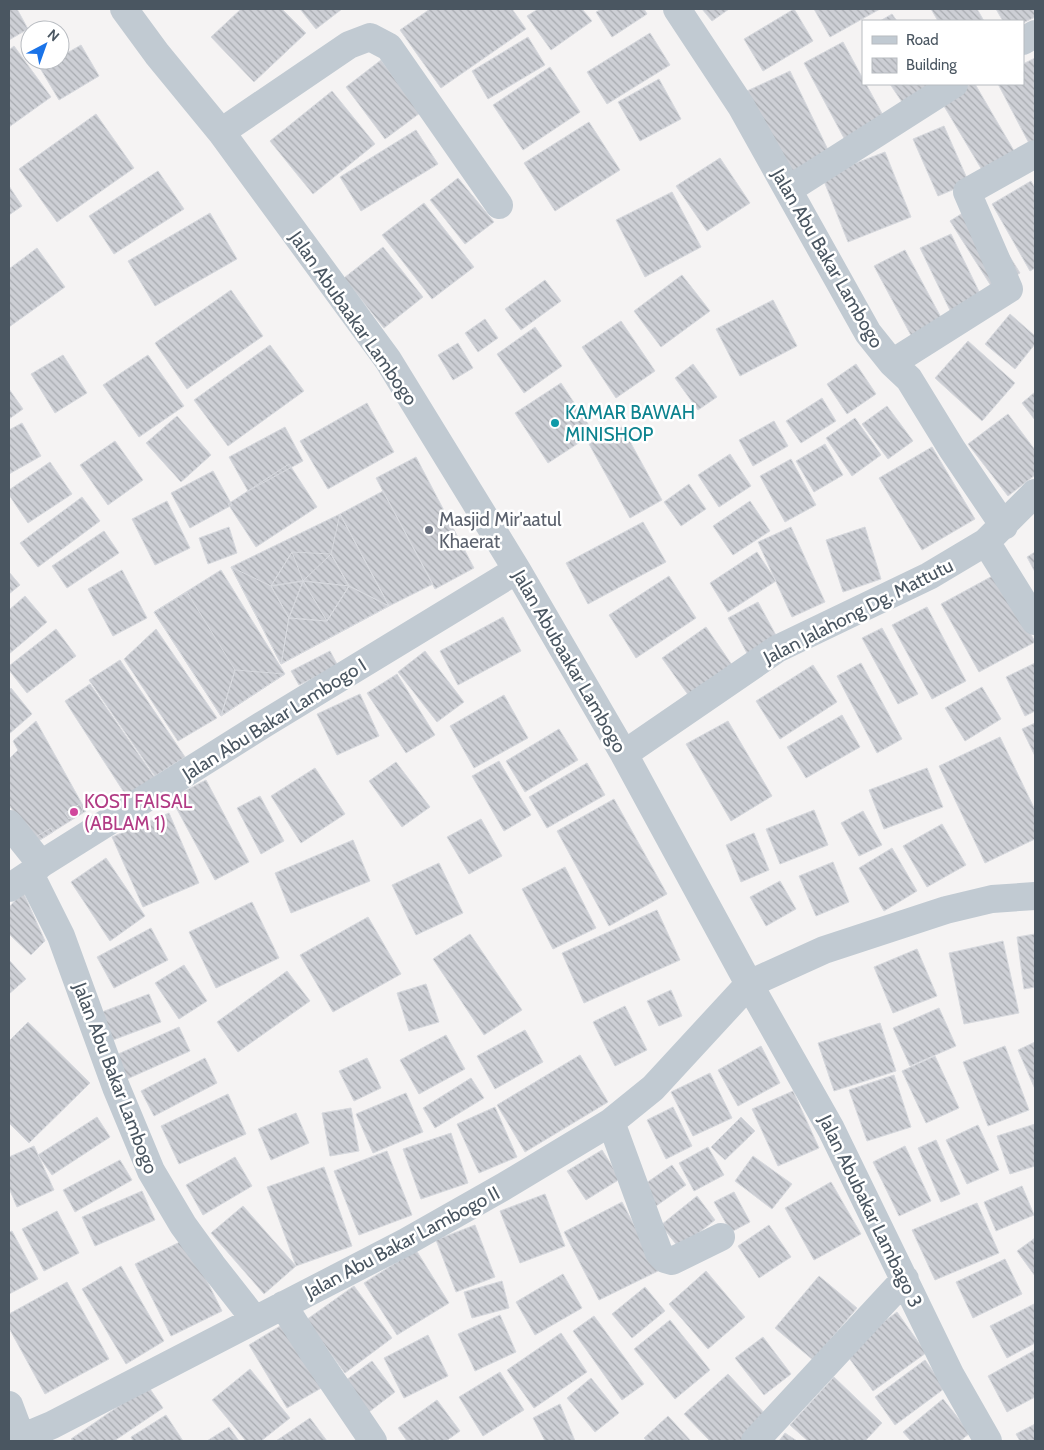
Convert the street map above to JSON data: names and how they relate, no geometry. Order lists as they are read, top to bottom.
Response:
{
  "streets": {
    "street": [
      "Jalan Abu Bakar Lambogo",
      "Jalan Abubaakar Lambogo",
      "Jalan Jalahong Dg. Mattutu",
      "Jalan Abu Bakar Lambogo I",
      "Jalan Abubakar Lambago 3",
      "Jalan Abu Bakar Lambogo II"
    ]
  },
  "crossings": [
    ["Jalan Abu Bakar Lambogo", "Jalan Jalahong Dg. Mattutu"],
    ["Jalan Abu Bakar Lambogo", "Jalan Abu Bakar Lambogo I"],
    ["Jalan Abu Bakar Lambogo", "Jalan Abu Bakar Lambogo II"],
    ["Jalan Abubaakar Lambogo", "Jalan Jalahong Dg. Mattutu"],
    ["Jalan Abubaakar Lambogo", "Jalan Abu Bakar Lambogo I"],
    ["Jalan Abubaakar Lambogo", "Jalan Abubakar Lambago 3"],
    ["Jalan Abubaakar Lambogo", "Jalan Abu Bakar Lambogo II"],
    ["Jalan Abubakar Lambago 3", "Jalan Abu Bakar Lambogo II"]
  ],
  "places": ["KAMAR BAWAH MINISHOP", "Masjid Mir'aatul Khaerat", "KOST FAISAL (ABLAM 1)"],
  "legend": ["Road", "Building"],
  "north": "top right"
}
